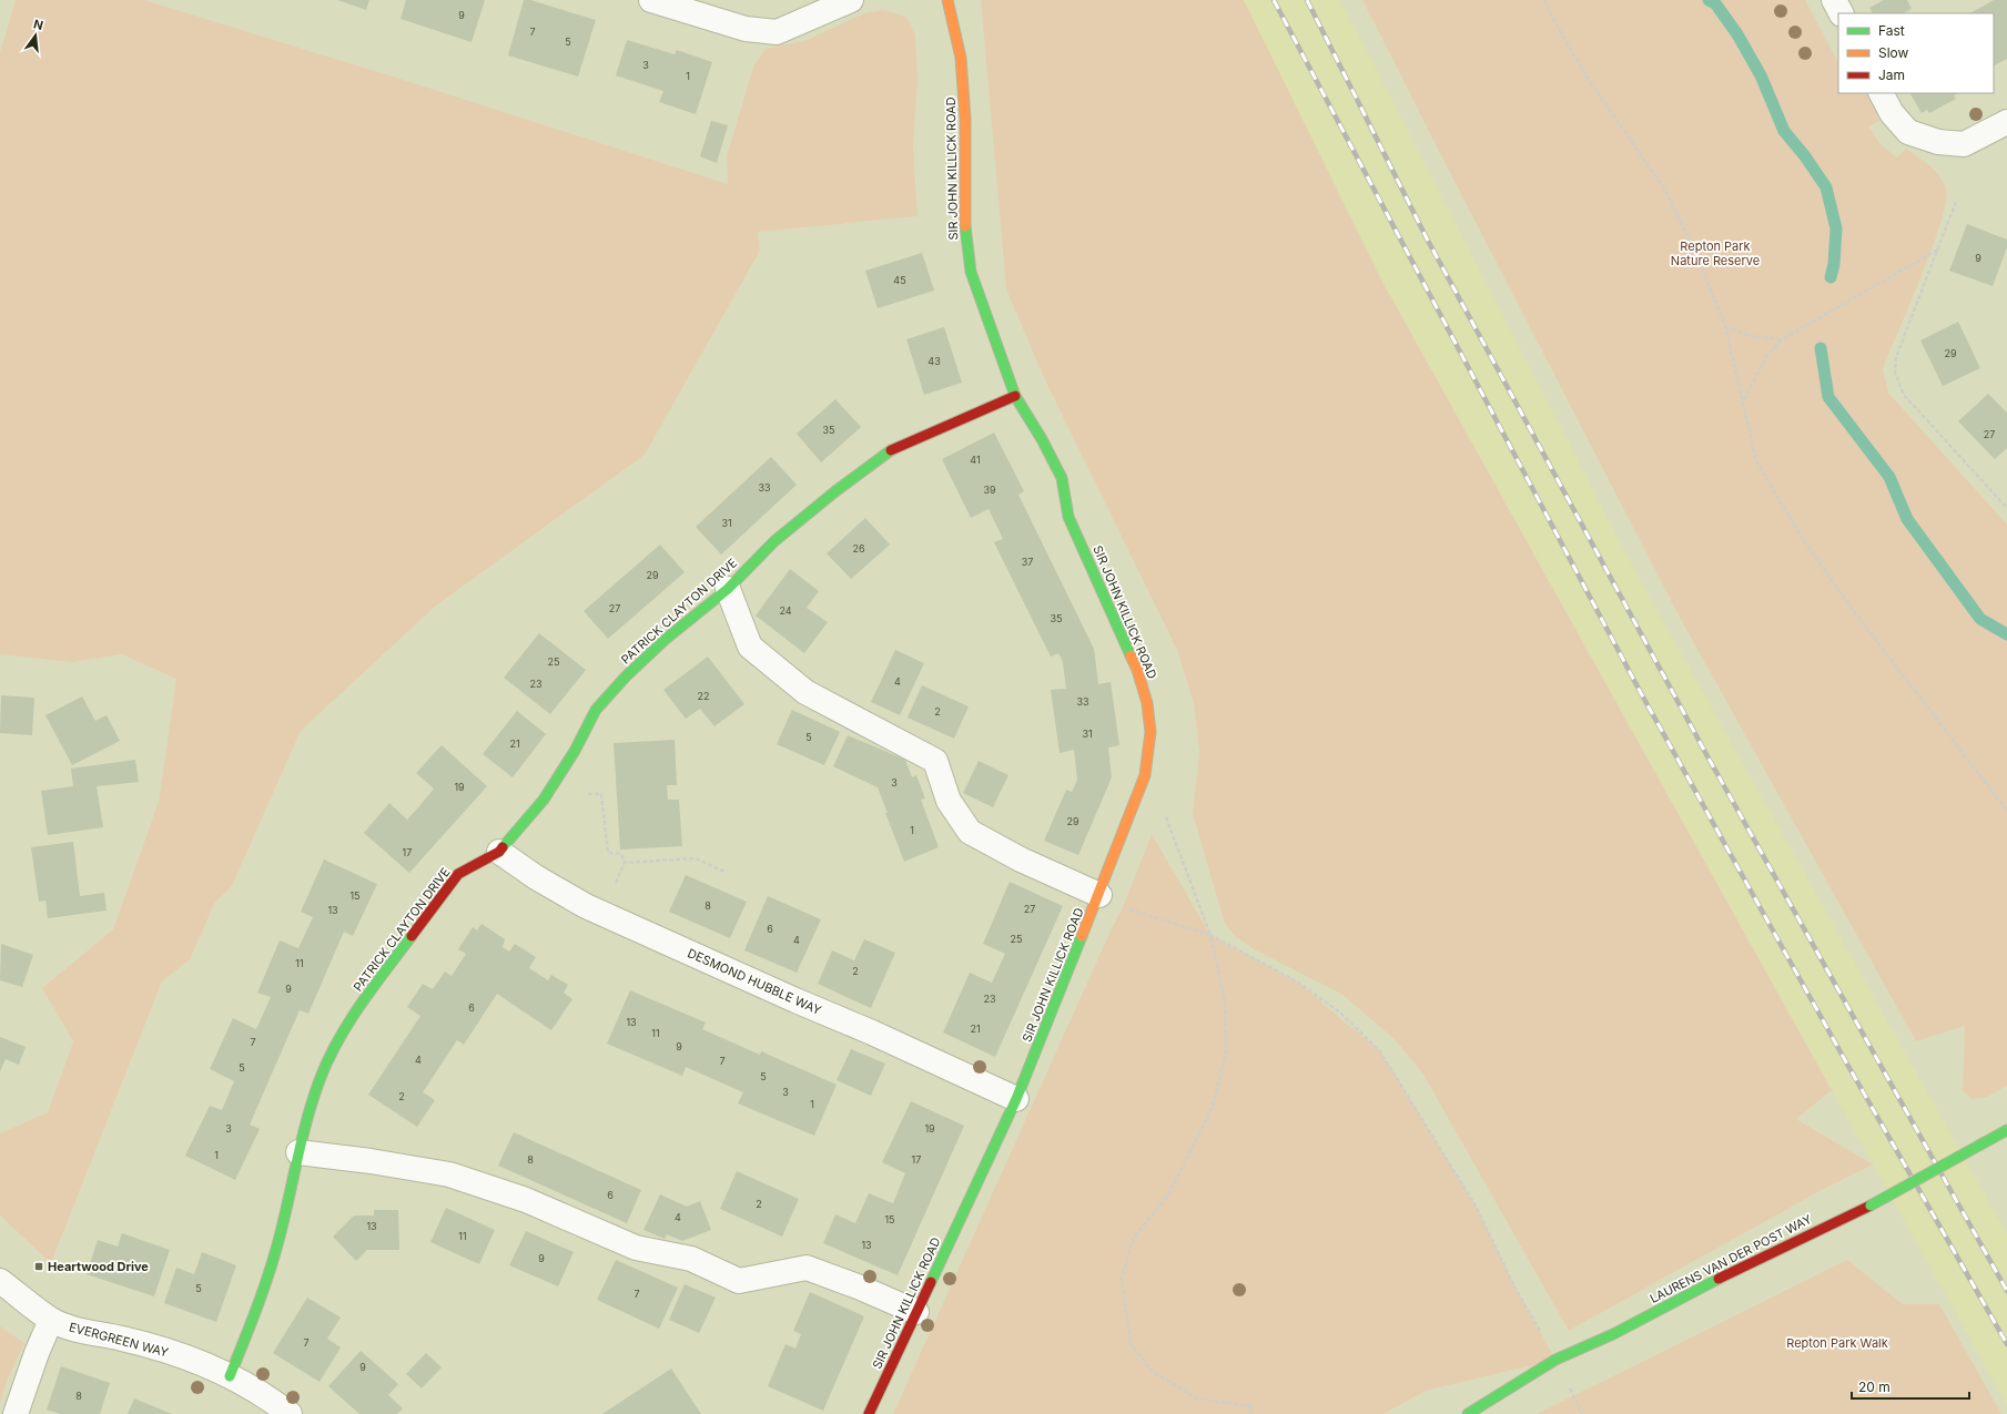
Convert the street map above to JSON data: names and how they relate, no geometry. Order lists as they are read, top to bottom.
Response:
{
  "streets": {
    "street": [
      "SIR JOHN KILLICK ROAD",
      "PATRICK CLAYTON DRIVE",
      "DESMOND HUBBLE WAY",
      "LAURENS VAN DER POST WAY",
      "EVERGREEN WAY"
    ]
  },
  "crossings": [
    ["SIR JOHN KILLICK ROAD", "PATRICK CLAYTON DRIVE"],
    ["SIR JOHN KILLICK ROAD", "DESMOND HUBBLE WAY"],
    ["PATRICK CLAYTON DRIVE", "DESMOND HUBBLE WAY"],
    ["PATRICK CLAYTON DRIVE", "EVERGREEN WAY"]
  ],
  "parks": ["Repton Park Nature Reserve", "Repton Park Walk"],
  "places": {
    "transit": ["Heartwood Drive"]
  },
  "house_numbers": [
    "9",
    "7",
    "5",
    "3",
    "1",
    "9",
    "45",
    "29",
    "43",
    "35",
    "27",
    "41",
    "33",
    "39",
    "31",
    "26",
    "37",
    "29",
    "27",
    "24",
    "35",
    "25",
    "4",
    "23",
    "22",
    "33",
    "2",
    "31",
    "5",
    "21",
    "3",
    "19",
    "29",
    "1",
    "17",
    "15",
    "8",
    "27",
    "13",
    "6",
    "25",
    "4",
    "11",
    "2",
    "9",
    "23",
    "6",
    "13",
    "21",
    "11",
    "7",
    "9",
    "4",
    "7",
    "5",
    "5",
    "3",
    "2",
    "1",
    "3",
    "19",
    "1",
    "8",
    "17",
    "6",
    "2",
    "4",
    "15",
    "13",
    "11",
    "13",
    "9",
    "5",
    "7",
    "7",
    "9",
    "8"
  ],
  "legend": ["Fast", "Slow", "Jam"],
  "scale_bar": "20 m",
  "north": "top"
}
